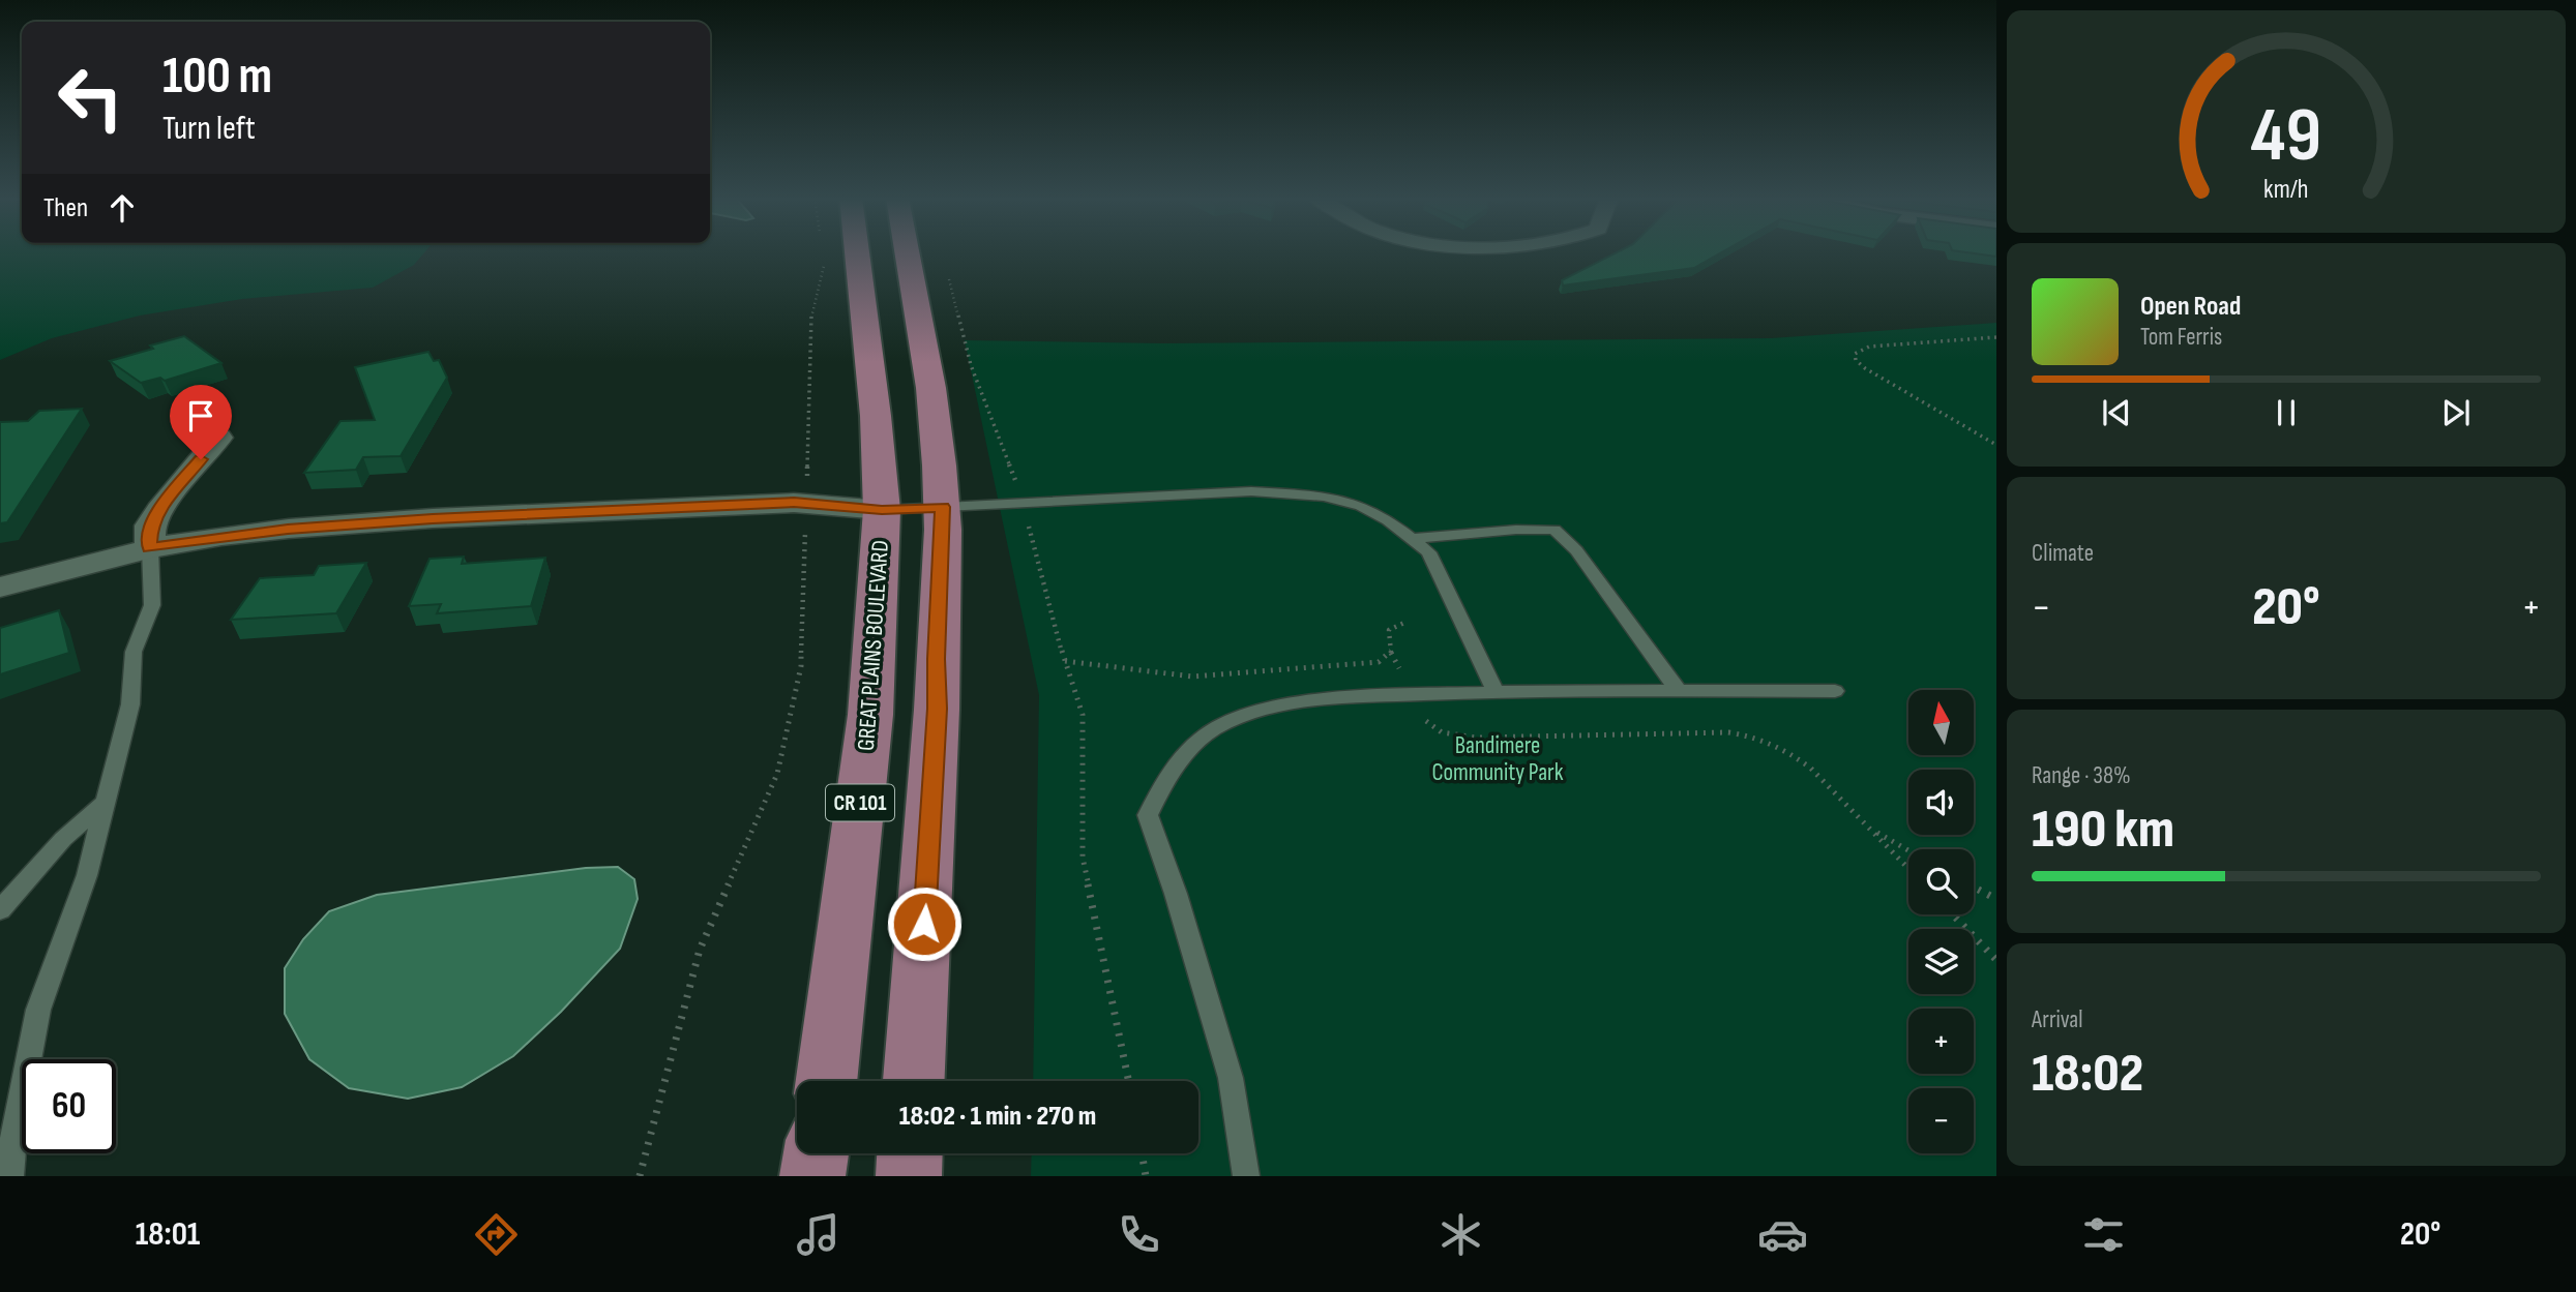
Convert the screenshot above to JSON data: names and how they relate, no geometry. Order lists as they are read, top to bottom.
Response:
{
  "streets": {
    "main road": ["GREAT PLAINS BOULEVARD", "CR 101"]
  },
  "parks": ["Bandimere Community Park"],
  "north": "top",
  "page": {
    "turn": ["100 m", "Turn left"],
    "then": "Then",
    "song": ["Open Road", "Tom Ferris"],
    "tile": [
      "Climate",
      ["Range · 38%", "190 km"],
      ["Arrival", "18:02"]
    ],
    "heat": ["−", "20°", "+"],
    "map_buttons": ["+", "−"],
    "limit": "60",
    "trip": "18:02 · 1 min · 270 m",
    "tabs": ["18:01", "20°"],
    "gauge": ["49", "km/h"]
  }
}
